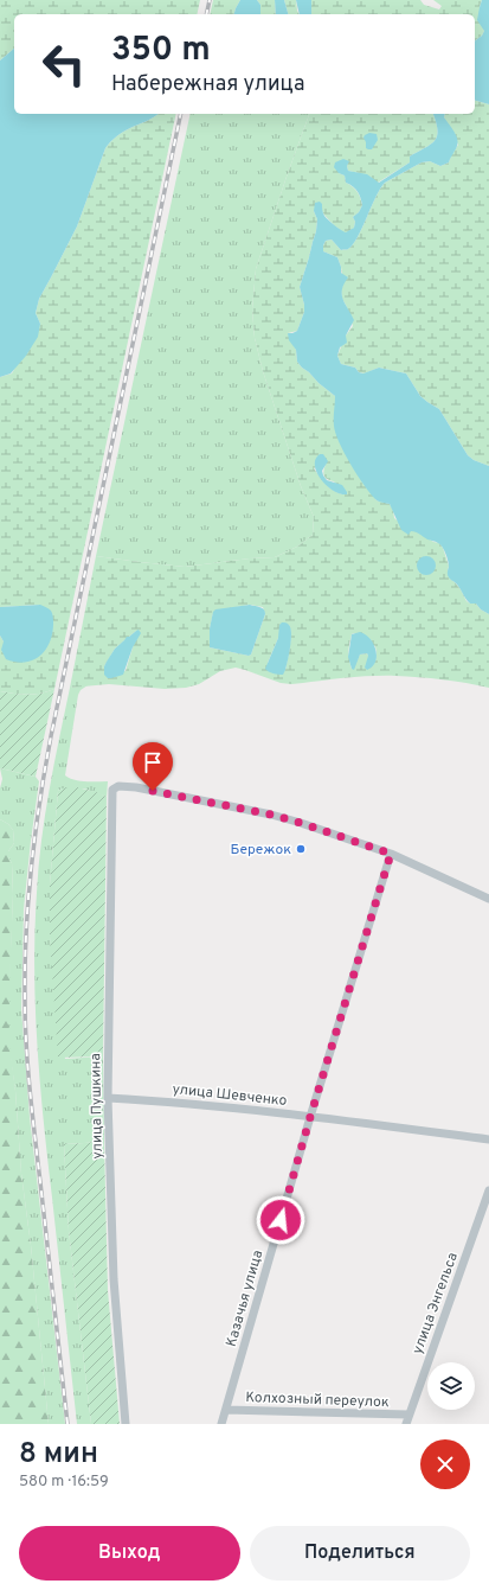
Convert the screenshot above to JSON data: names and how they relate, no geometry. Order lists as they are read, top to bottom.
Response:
{
  "streets": {
    "street": [
      "улица Шевченко",
      "улица Пушкина",
      "Казачья улица",
      "улица Энгельса",
      "Колхозный переулок"
    ]
  },
  "crossings": [
    ["улица Шевченко", "улица Пушкина"],
    ["улица Шевченко", "Казачья улица"],
    ["улица Пушкина", "Казачья улица"],
    ["Казачья улица", "Колхозный переулок"],
    ["улица Энгельса", "Колхозный переулок"]
  ],
  "places": ["Бережок"],
  "page": {
    "turn": ["350 m", "Набережная улица"],
    "heading": ["8 мин", "580 m · 16:59"],
    "buttons": ["Выход", "Поделиться"]
  }
}
